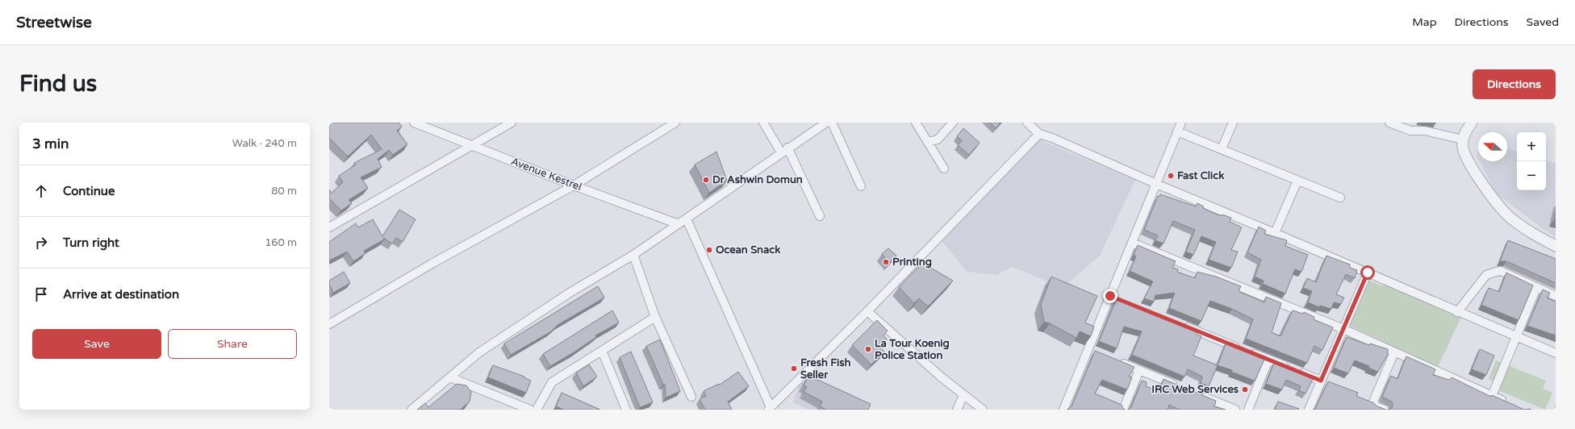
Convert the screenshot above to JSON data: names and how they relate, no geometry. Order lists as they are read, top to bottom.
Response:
{
  "streets": {
    "street": ["Avenue Kestrel"]
  },
  "places": [
    "Fast Click",
    "Dr Ashwin Domun",
    "Ocean Snack",
    "Printing",
    "La Tour Koenig Police Station",
    "Fresh Fish Seller",
    "IRC Web Services"
  ],
  "north": "left",
  "page": {
    "header": "Streetwise",
    "nav": ["Map", "Directions", "Saved"],
    "buttons": [
      "Directions",
      ["Save", "Share"]
    ],
    "title": "Find us",
    "heading": ["3 min", "Walk · 240 m"],
    "map_buttons": ["+", "−"],
    "list": [
      ["Continue", "80 m"],
      ["Turn right", "160 m"],
      "Arrive at destination"
    ]
  }
}
